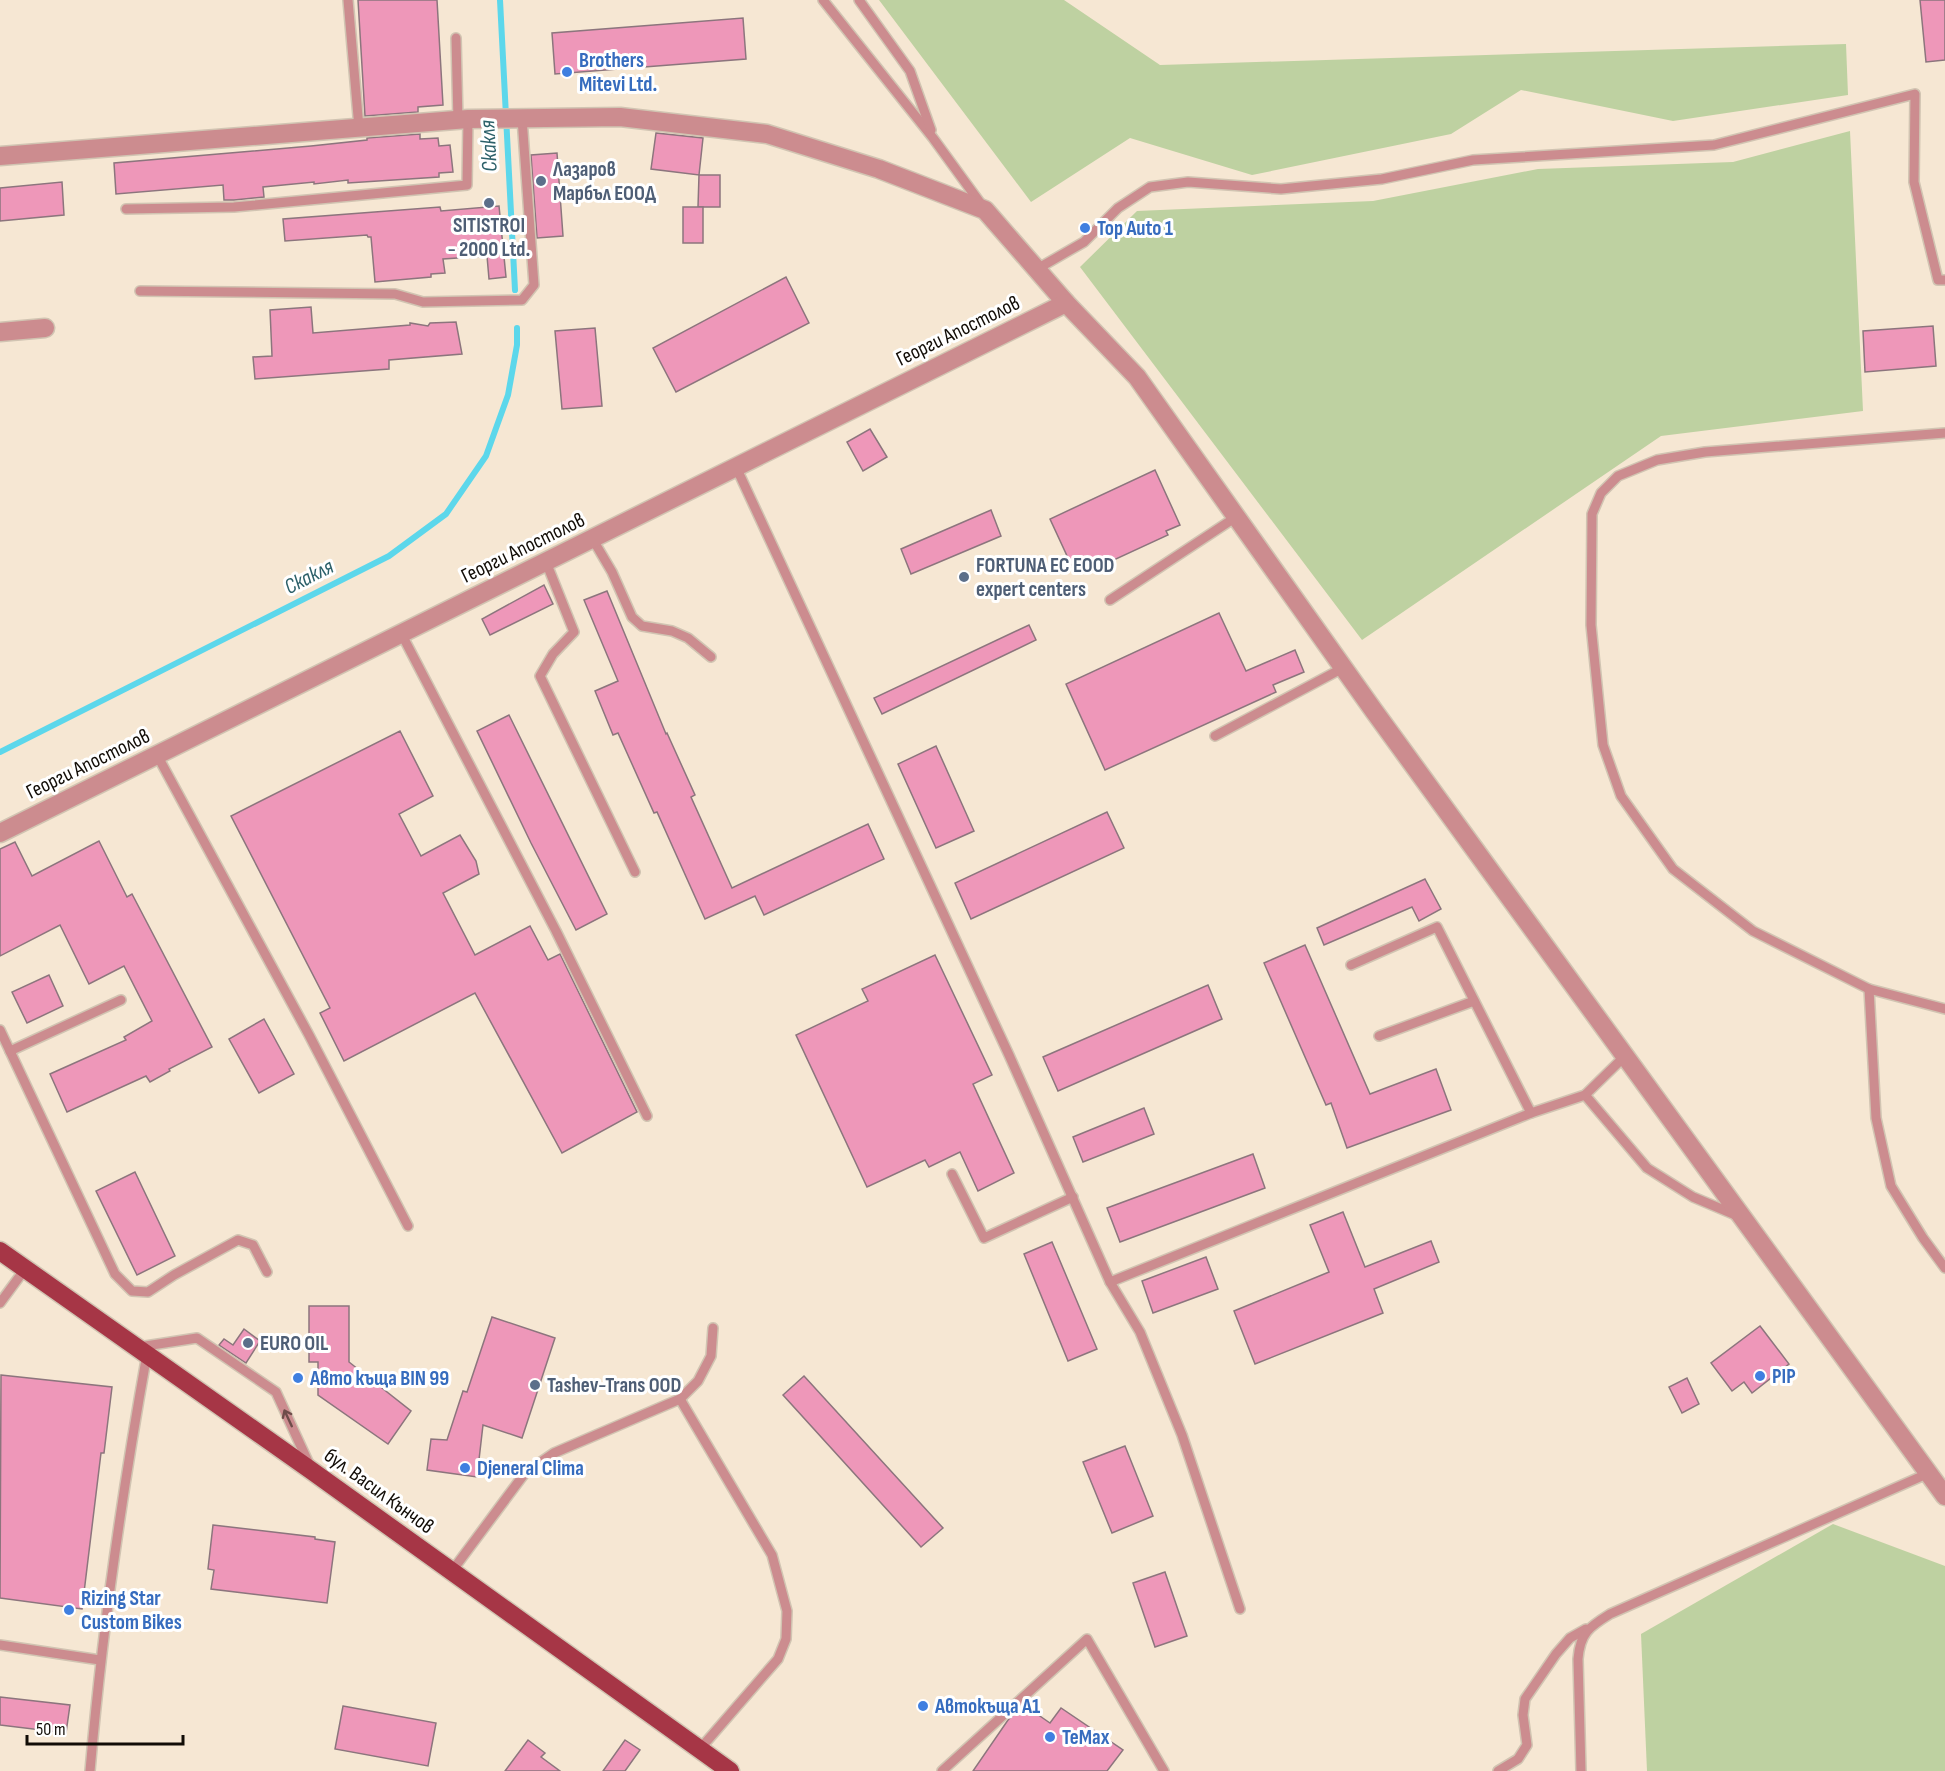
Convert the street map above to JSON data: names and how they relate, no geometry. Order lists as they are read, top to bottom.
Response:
{
  "streets": {
    "main road": ["бул. Васил Кънчов"],
    "street": ["Георги Апостолов"]
  },
  "water": ["Скакля"],
  "places": [
    "Brothers Mitevi Ltd.",
    "Лазаров Марбъл ЕООД",
    "SITISTROI - 2000 Ltd.",
    "Top Auto 1",
    "FORTUNA EC EOOD expert centers",
    "EURO OIL",
    "PIP",
    "Авто къща BIN 99",
    "Tashev-Trans OOD",
    "Djeneral Clima",
    "Rizing Star Custom Bikes",
    "Автокъща А1",
    "TeMax"
  ],
  "scale_bar": "50 m"
}
